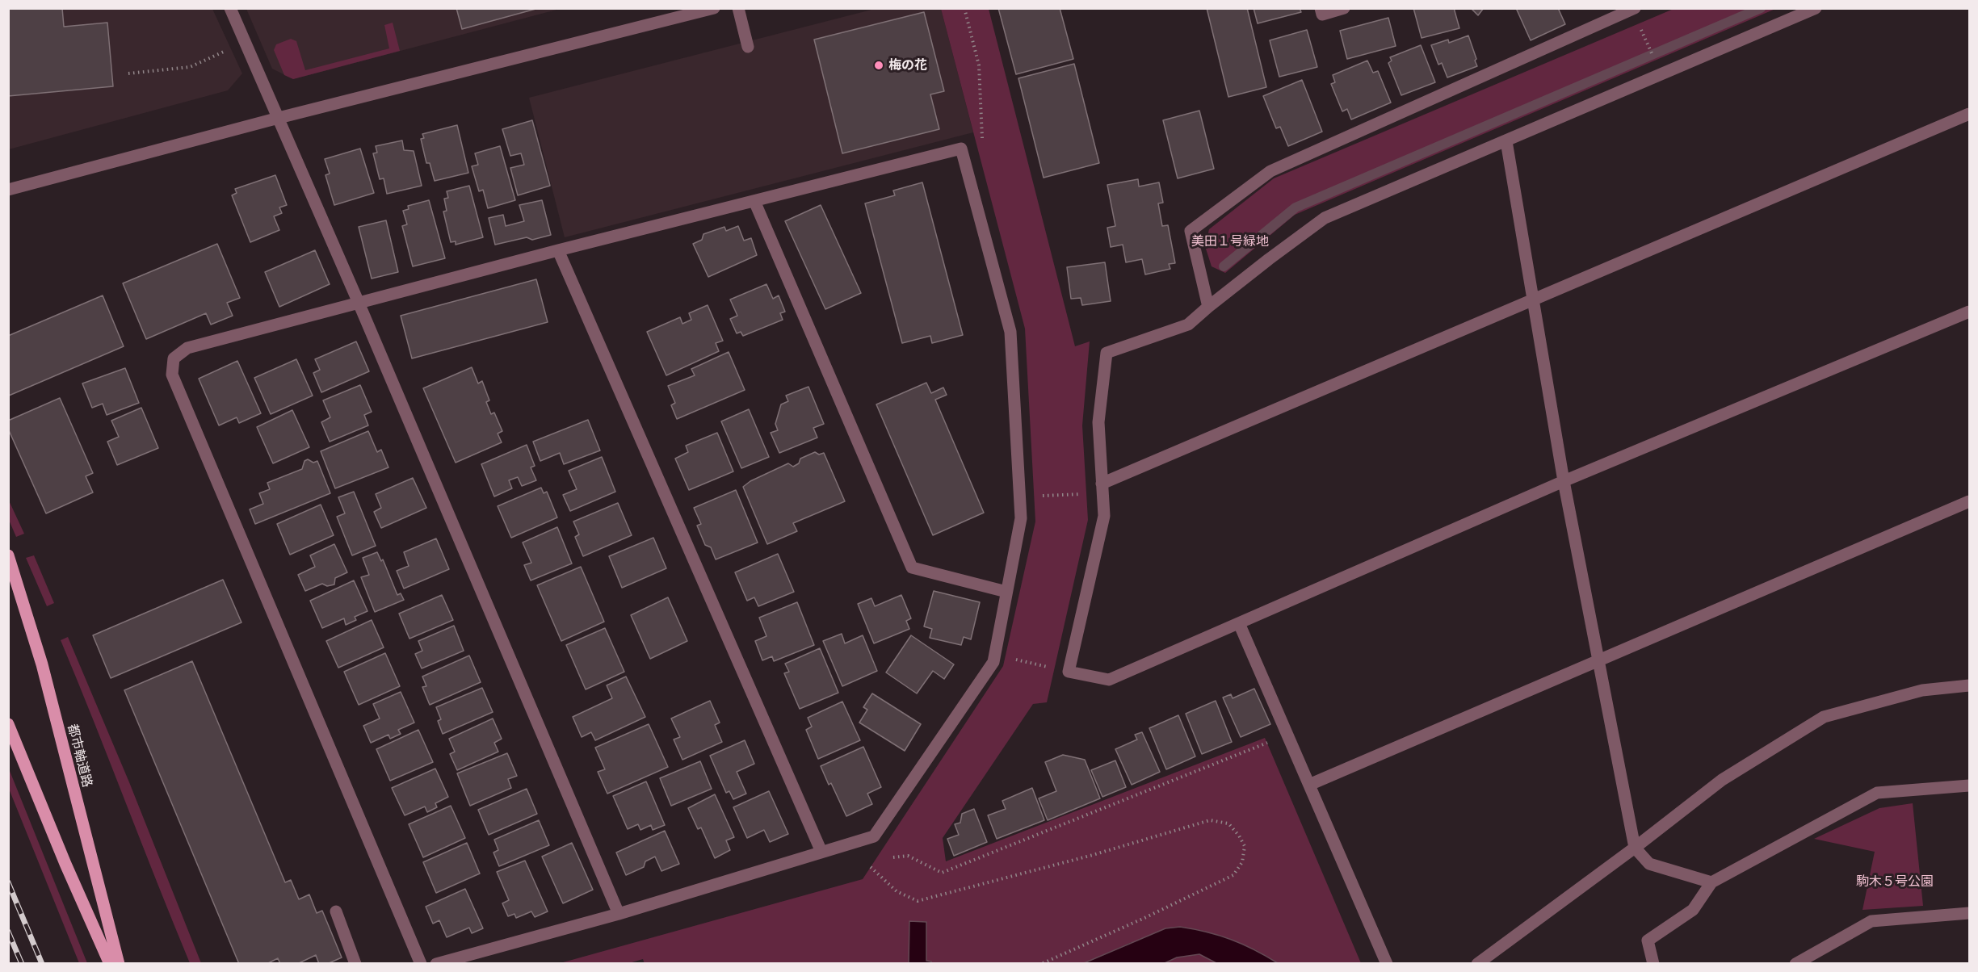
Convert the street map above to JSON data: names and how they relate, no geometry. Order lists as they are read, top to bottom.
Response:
{
  "streets": {
    "main road": ["都市軸道路"]
  },
  "parks": ["美田１号緑地", "駒木５号公園"],
  "places": ["梅の花"]
}
